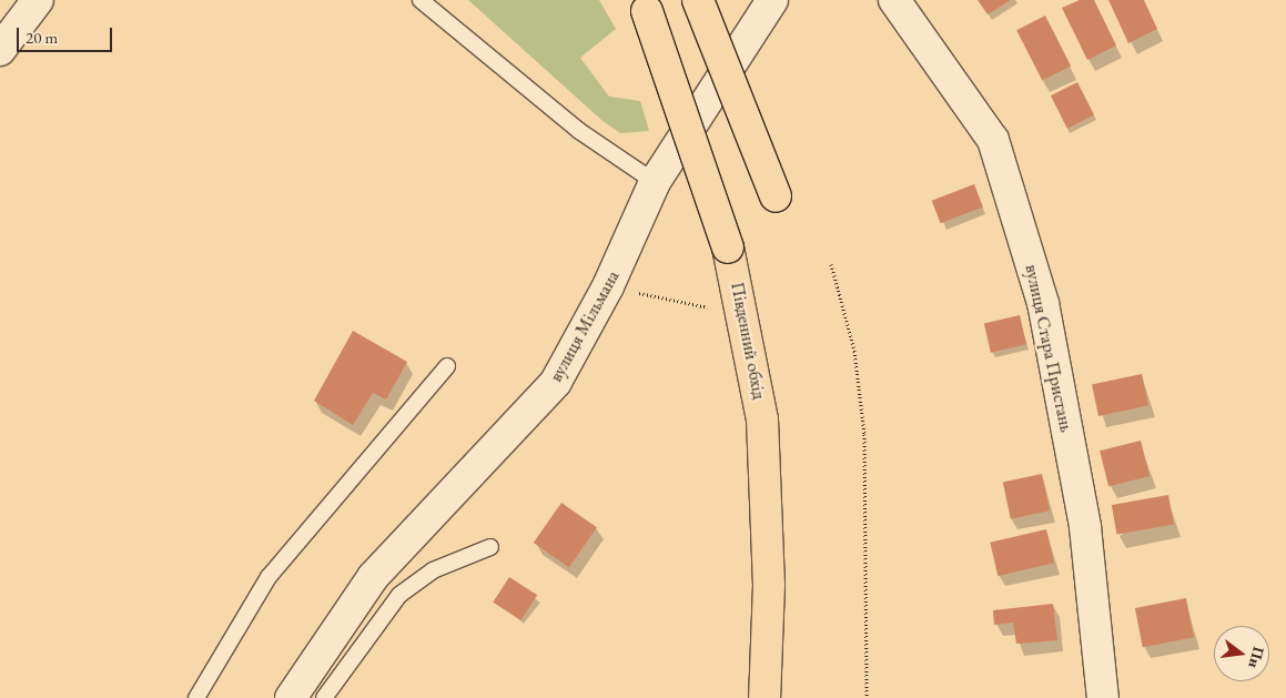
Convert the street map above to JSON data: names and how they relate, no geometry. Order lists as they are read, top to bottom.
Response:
{
  "streets": {
    "main road": ["Південний обхід"],
    "street": ["вулиця Мільмана", "вулиця Стара Пристань"]
  },
  "scale_bar": "20 m",
  "north": "right"
}
